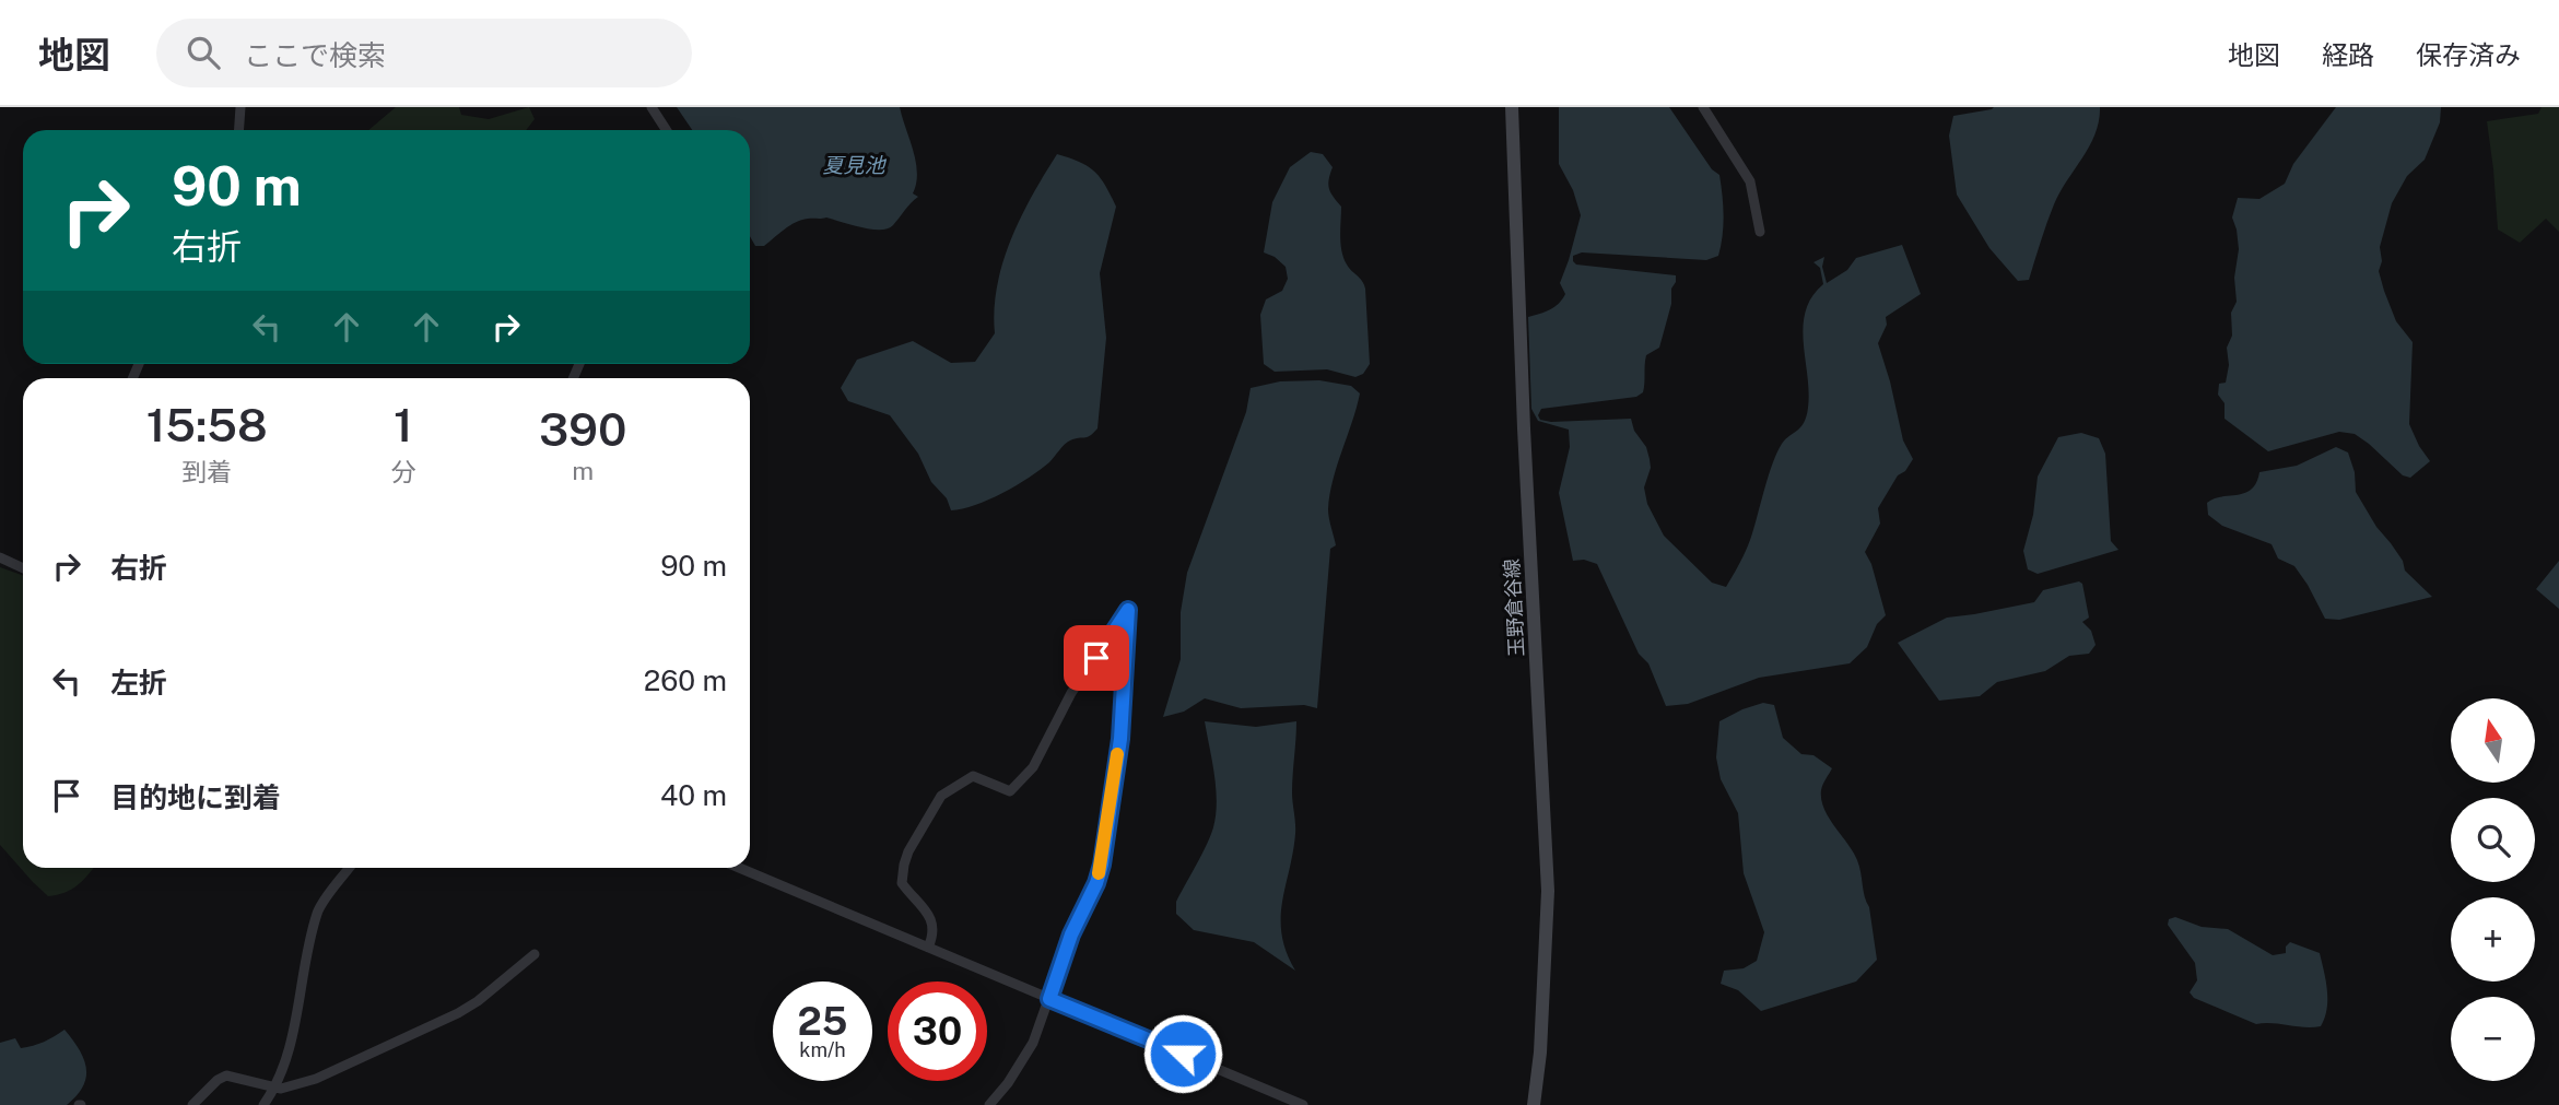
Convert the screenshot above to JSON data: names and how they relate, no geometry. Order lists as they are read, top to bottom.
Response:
{
  "streets": {
    "main road": ["玉野倉谷線"]
  },
  "water": ["夏見池"],
  "north": "top",
  "page": {
    "header": "地図",
    "search": "ここで検索",
    "nav": ["地図", "経路", "保存済み"],
    "turn": ["90 m", "右折"],
    "eta": [
      "15:58",
      "到着",
      "1",
      "分",
      "390",
      "m"
    ],
    "list": [
      {
        "name": "右折",
        "value": "90 m"
      },
      {
        "name": "左折",
        "value": "260 m"
      },
      {
        "name": "目的地に到着",
        "value": "40 m"
      }
    ],
    "map_buttons": ["+", "−"],
    "speed": "25 km/h",
    "limit": "30"
  }
}
